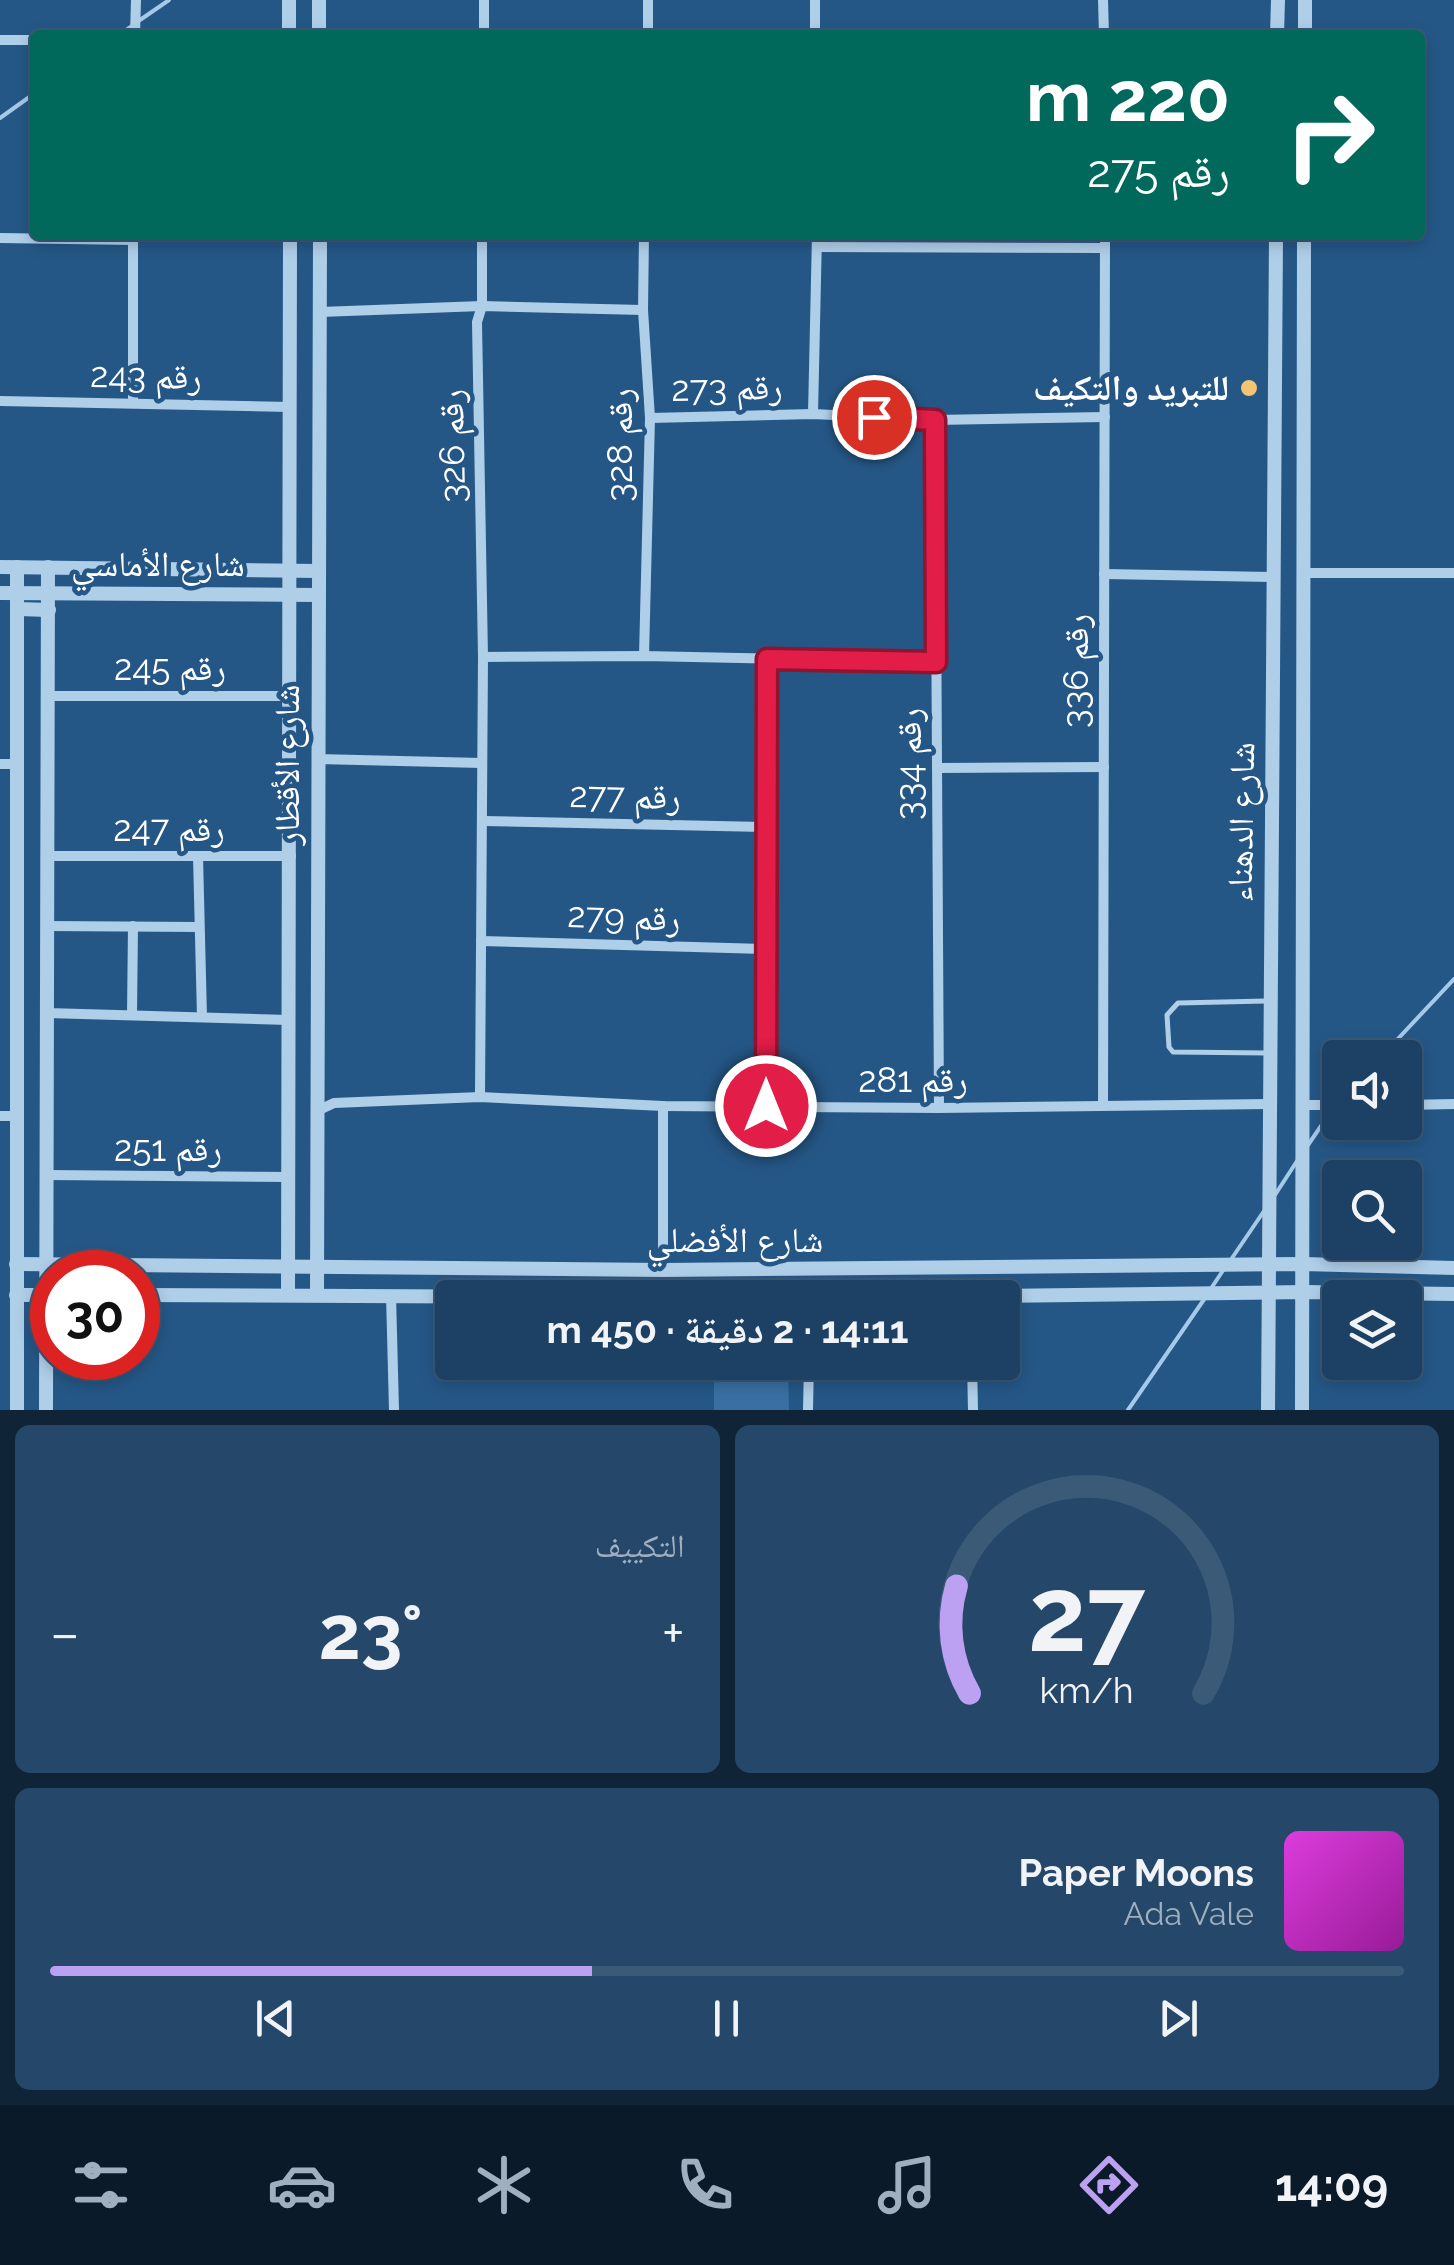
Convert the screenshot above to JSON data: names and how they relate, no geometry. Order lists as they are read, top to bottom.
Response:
{
  "streets": {
    "street": [
      "رقم 243",
      "رقم 273",
      "رقم 328",
      "رقم 326",
      "شارع الأماسي",
      "رقم 245",
      "رقم 336",
      "رقم 334",
      "شارع الأقطار",
      "رقم 277",
      "شارع الدهناء",
      "رقم 247",
      "رقم 279",
      "رقم 281",
      "رقم 251",
      "شارع الأفضلي"
    ]
  },
  "crossings": [
    ["رقم 243", "شارع الأقطار"],
    ["رقم 273", "رقم 328"],
    ["رقم 273", "رقم 336"],
    ["رقم 273", "رقم 334"],
    ["رقم 326", "رقم 277"],
    ["رقم 326", "رقم 279"],
    ["رقم 326", "رقم 281"],
    ["شارع الأماسي", "شارع الأقطار"],
    ["رقم 245", "شارع الأقطار"],
    ["رقم 336", "رقم 281"],
    ["رقم 334", "رقم 281"],
    ["شارع الأقطار", "رقم 247"],
    ["شارع الأقطار", "رقم 281"],
    ["شارع الأقطار", "رقم 251"],
    ["شارع الأقطار", "شارع الأفضلي"],
    ["شارع الدهناء", "رقم 281"],
    ["شارع الدهناء", "شارع الأفضلي"]
  ],
  "places": ["للتبرید والتکیف"],
  "page": {
    "turn": ["220 m", "رقم 275"],
    "limit": "30",
    "trip": "14:11 · 2 دقيقة · 450 m",
    "tile": "التكييف",
    "heat": ["−", "23°", "+"],
    "song": ["Paper Moons", "Ada Vale"],
    "tabs": "14:09",
    "gauge": ["27", "km/h"]
  }
}
